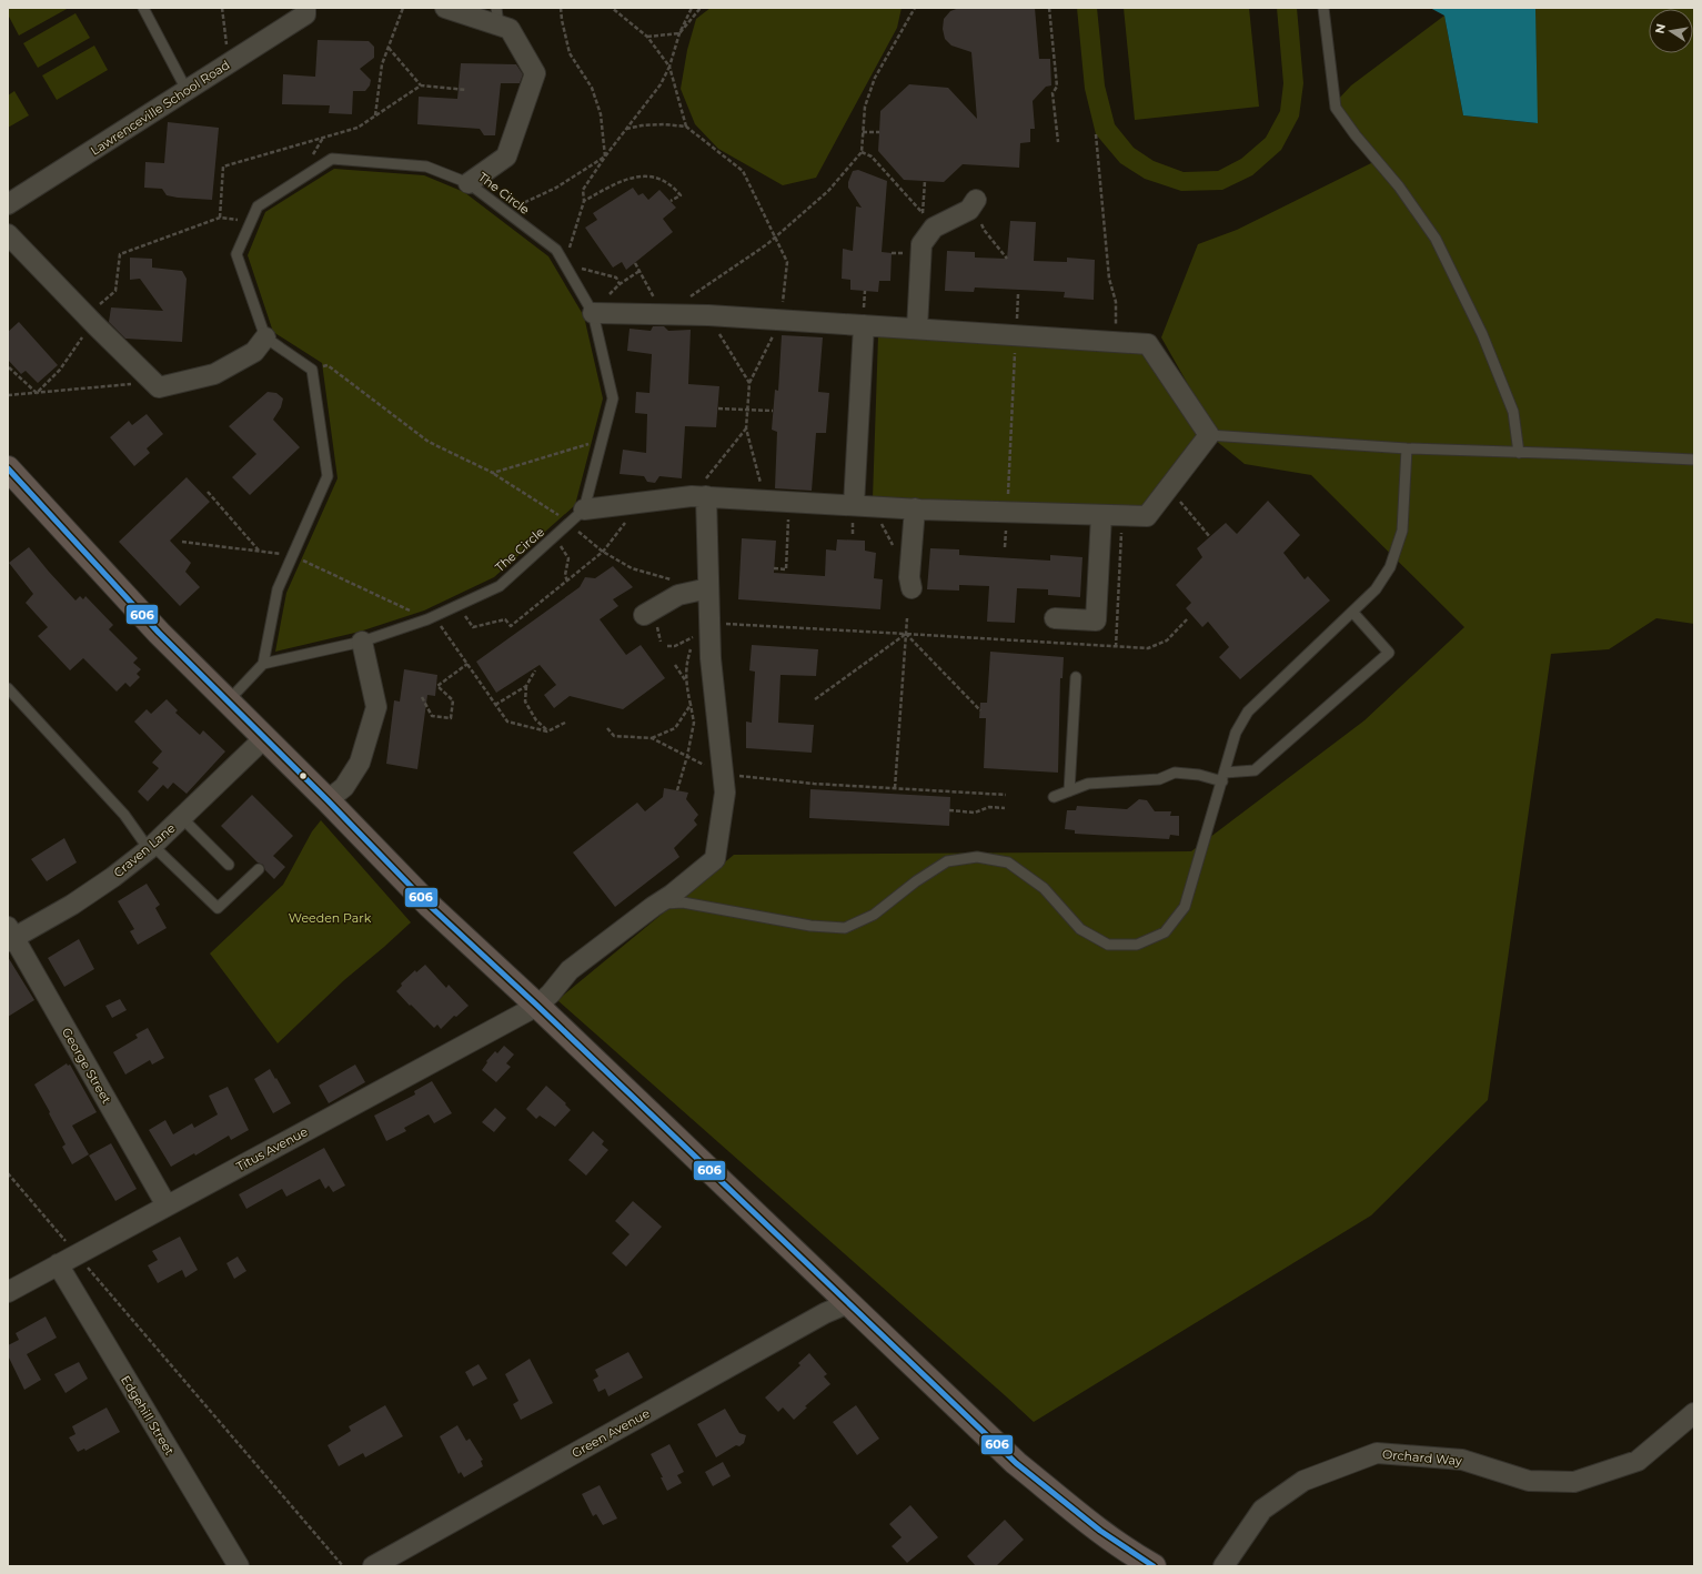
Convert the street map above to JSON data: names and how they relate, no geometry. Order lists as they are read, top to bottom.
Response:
{
  "streets": {
    "street": [
      "Lawrenceville School Road",
      "Craven Lane",
      "George Street",
      "Titus Avenue",
      "Edgehill Street",
      "Green Avenue",
      "Orchard Way"
    ],
    "lane": ["The Circle"]
  },
  "crossings": [
    ["Craven Lane", "George Street"],
    ["George Street", "Titus Avenue"],
    ["Titus Avenue", "Edgehill Street"]
  ],
  "parks": ["Weeden Park"],
  "lines": ["transit line 606"],
  "north": "left"
}
